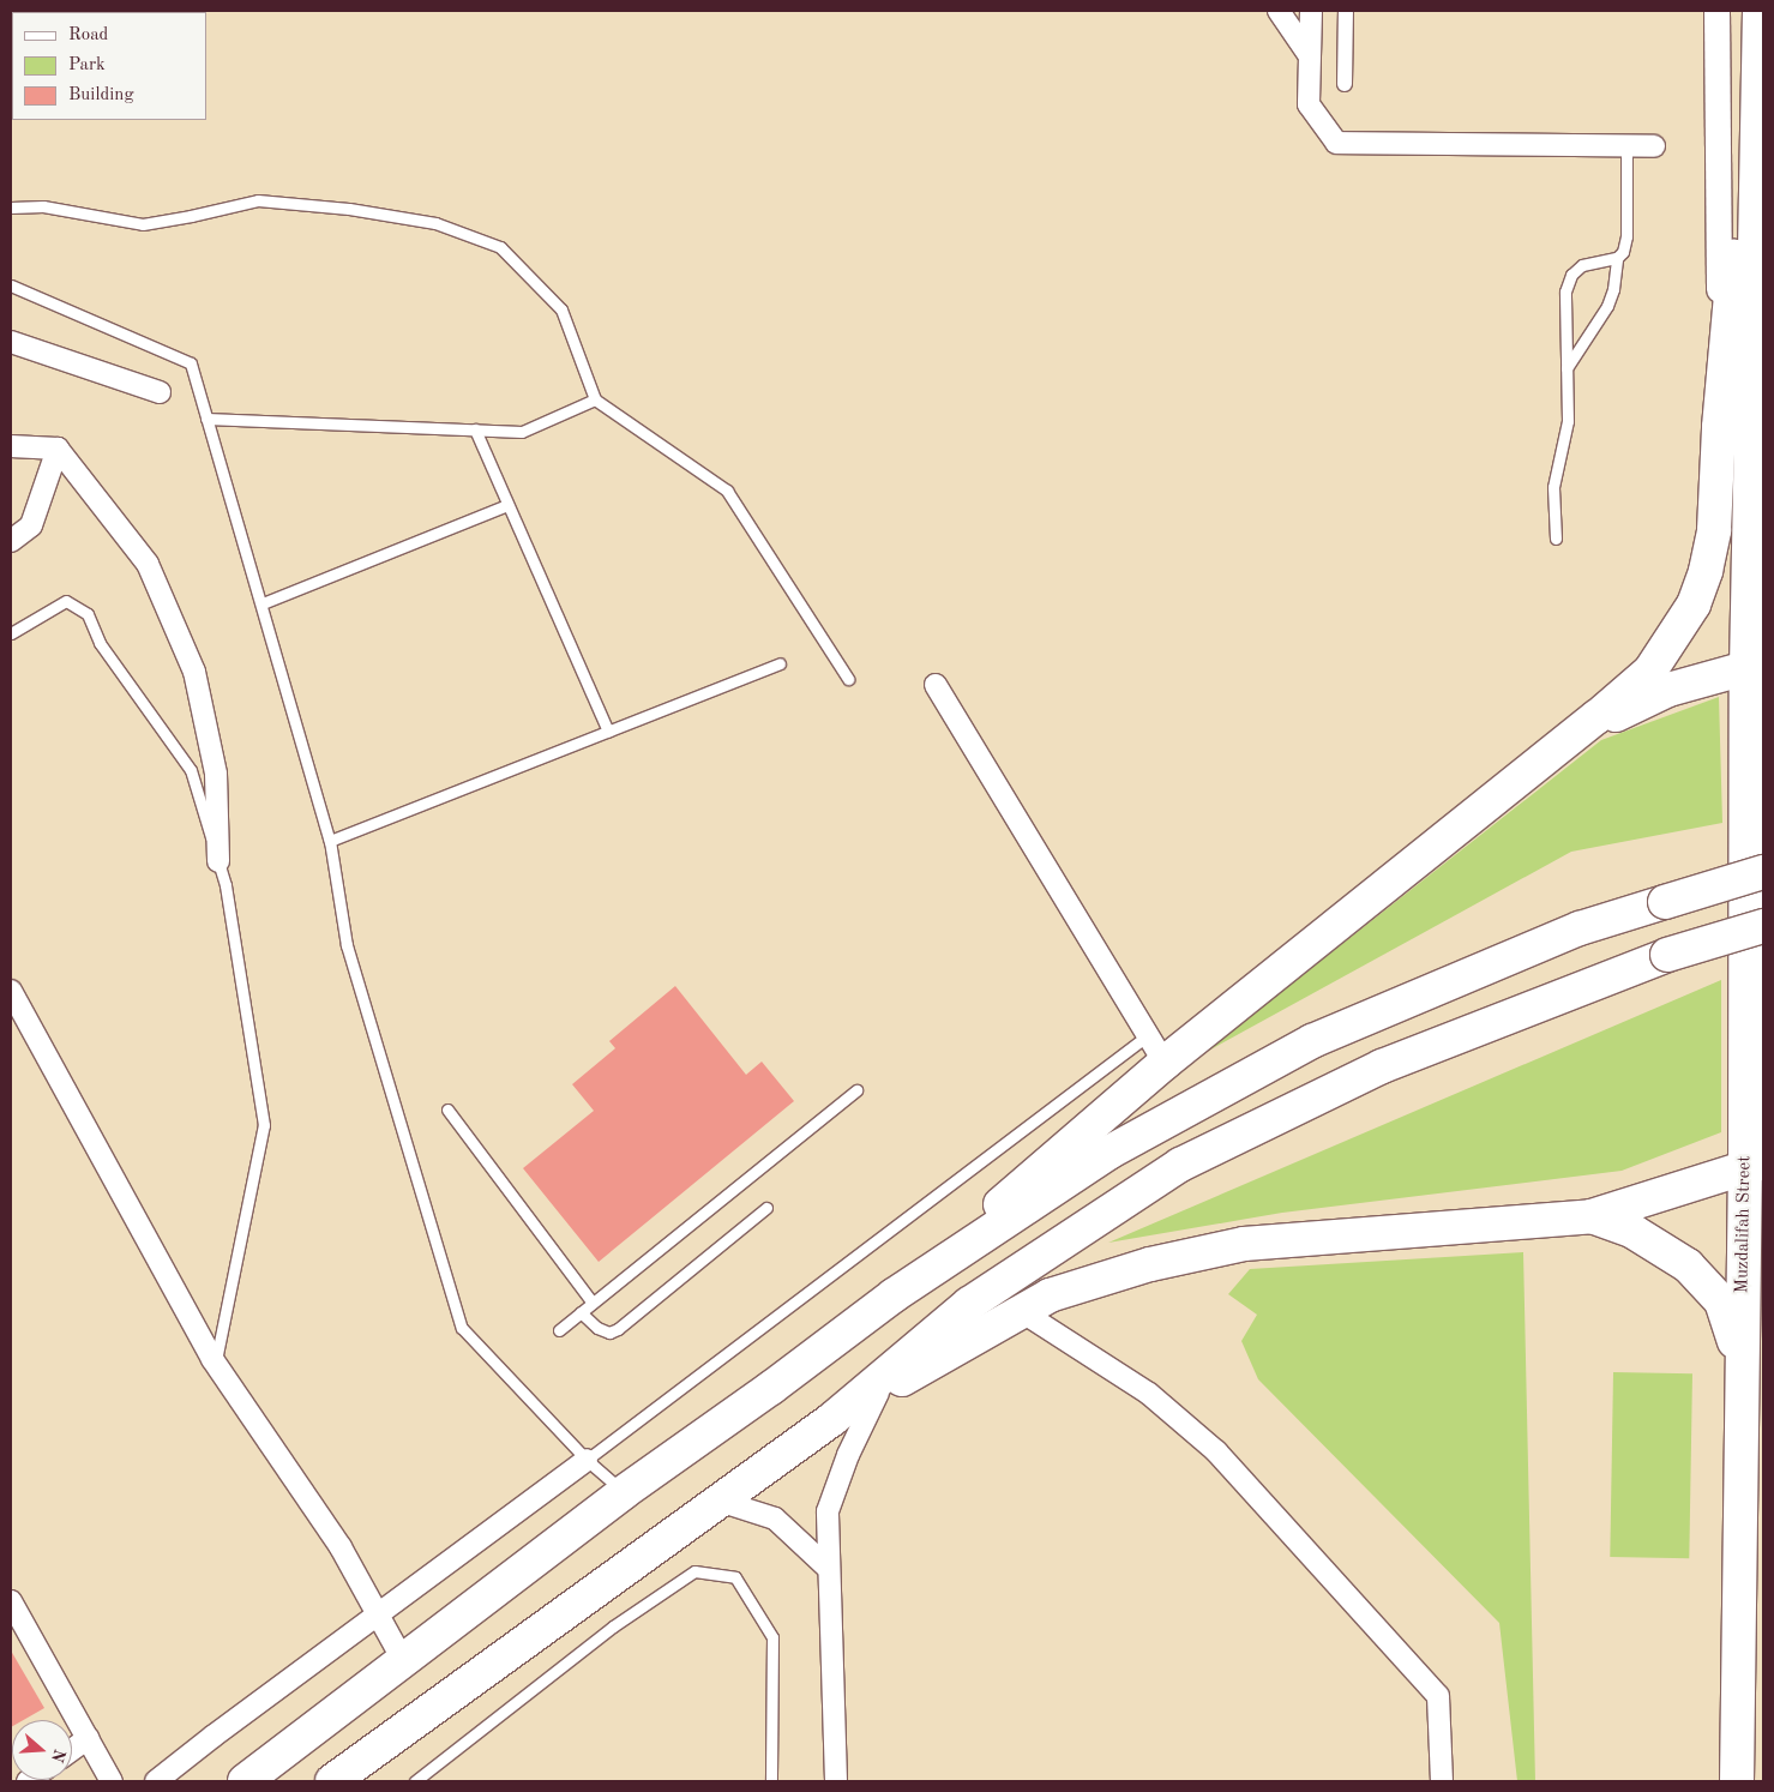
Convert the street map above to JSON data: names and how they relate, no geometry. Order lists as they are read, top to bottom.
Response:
{
  "streets": {
    "main road": ["Muzdalifah Street"]
  },
  "legend": ["Road", "Park", "Building"],
  "north": "right"
}
